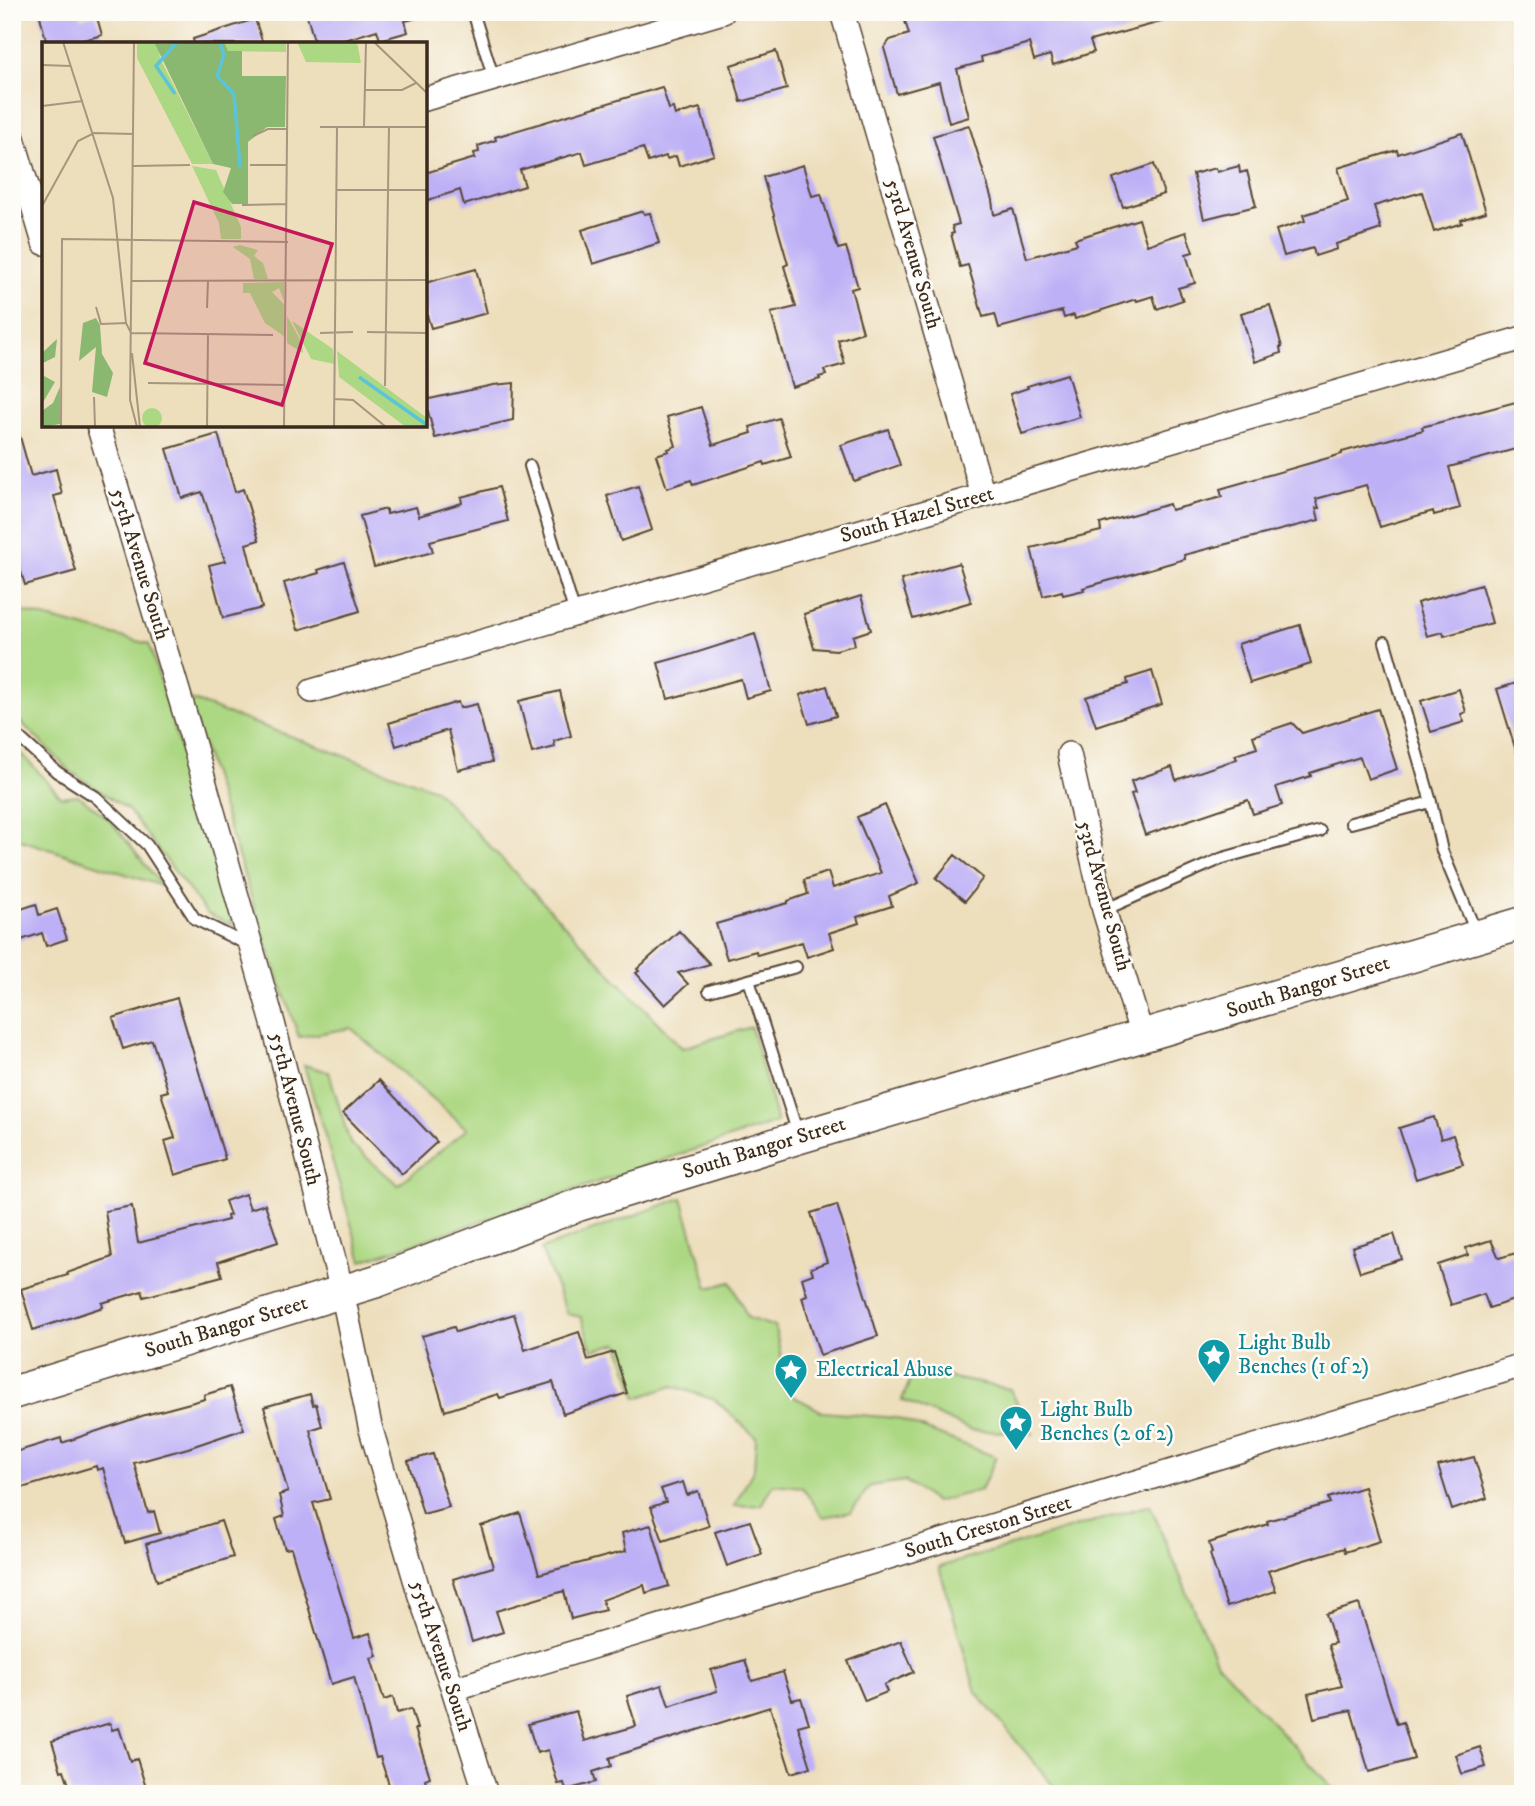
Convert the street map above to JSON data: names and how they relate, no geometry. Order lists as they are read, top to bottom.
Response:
{
  "streets": {
    "street": [
      "53rd Avenue South",
      "South Hazel Street",
      "55th Avenue South",
      "South Bangor Street",
      "South Creston Street"
    ]
  },
  "crossings": [
    ["53rd Avenue South", "South Hazel Street"],
    ["53rd Avenue South", "South Bangor Street"],
    ["55th Avenue South", "South Bangor Street"],
    ["55th Avenue South", "South Creston Street"]
  ],
  "places": {
    "place": ["Light Bulb Benches (1 of 2)", "Electrical Abuse", "Light Bulb Benches (2 of 2)"]
  }
}
